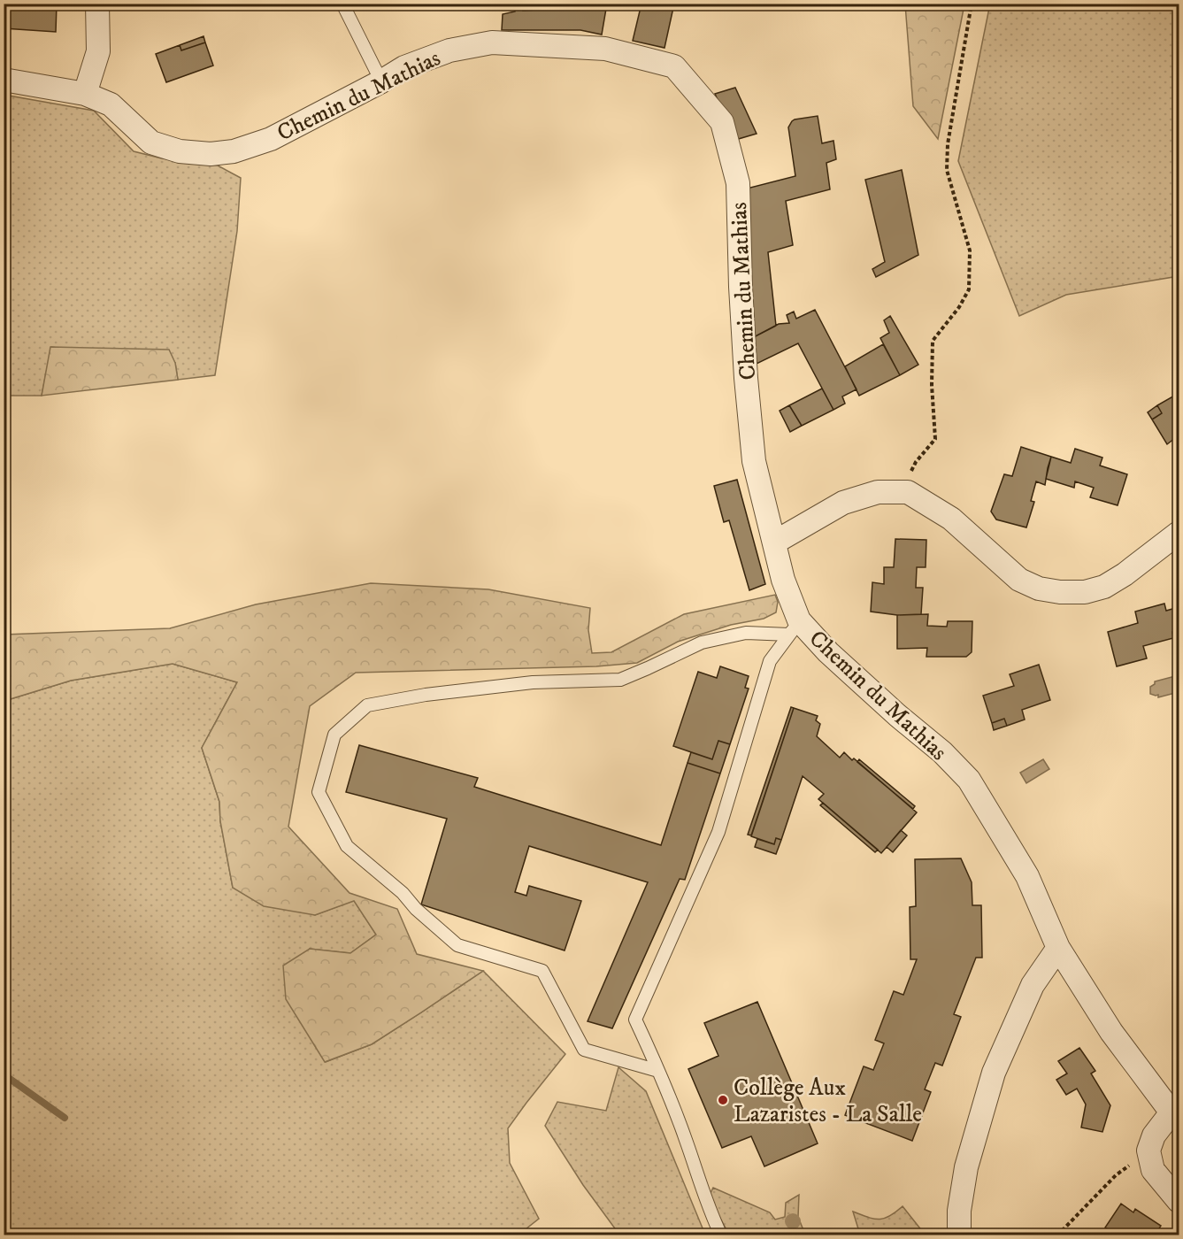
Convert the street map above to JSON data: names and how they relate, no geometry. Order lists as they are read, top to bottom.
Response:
{
  "streets": {
    "street": ["Chemin du Mathias"]
  },
  "places": ["Collège Aux Lazaristes - La Salle"]
}
